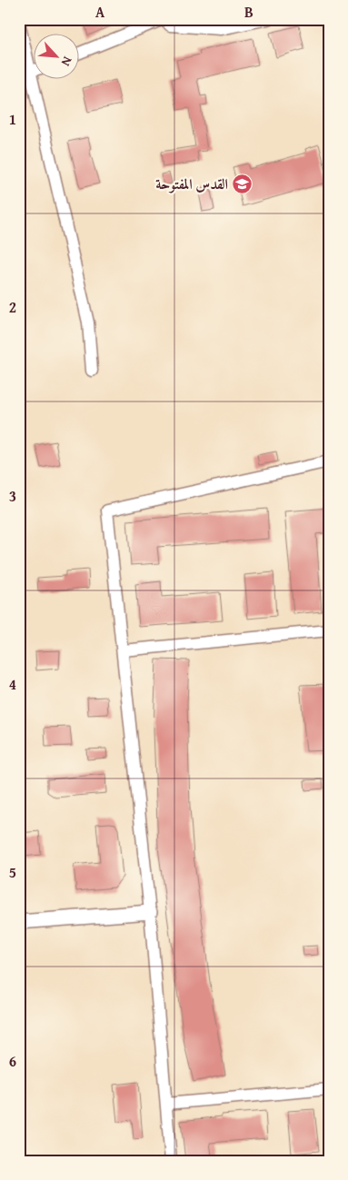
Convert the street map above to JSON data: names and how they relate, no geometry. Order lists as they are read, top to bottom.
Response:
{
  "places": {
    "school or university": ["القدس المفتوحة"]
  },
  "north": "bottom right",
  "grid": {
    "columns": ["A", "B"],
    "rows": [
      "1",
      "2",
      "3",
      "4",
      "5",
      "6"
    ]
  }
}
